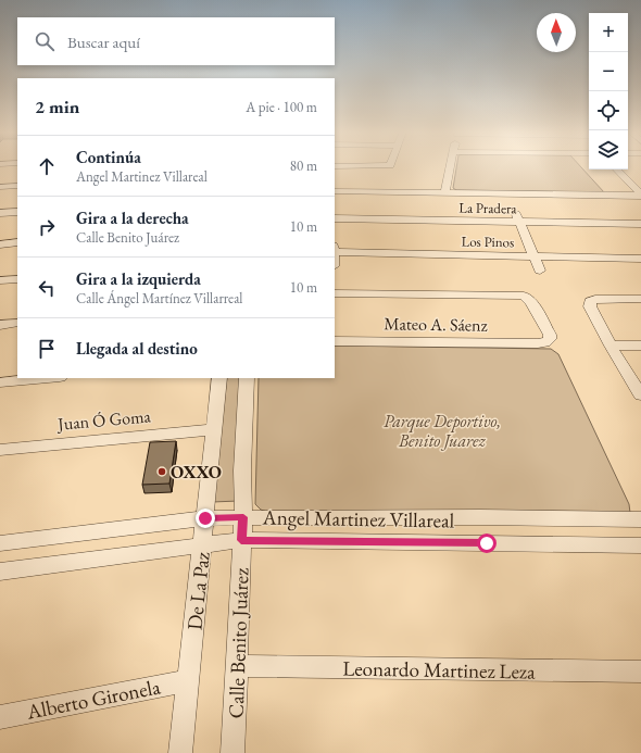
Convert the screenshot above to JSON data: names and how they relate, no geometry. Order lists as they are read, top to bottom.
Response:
{
  "streets": {
    "street": [
      "La Pradera",
      "Los Pinos",
      "Mateo A. Sáenz",
      "Juan Ó Goma",
      "Angel Martinez Villareal",
      "De La Paz",
      "Calle Benito Juárez",
      "Leonardo Martinez Leza",
      "Alberto Gironela"
    ]
  },
  "crossings": [
    ["Juan Ó Goma", "De La Paz"],
    ["Angel Martinez Villareal", "De La Paz"],
    ["Angel Martinez Villareal", "Calle Benito Juárez"],
    ["De La Paz", "Alberto Gironela"],
    ["Calle Benito Juárez", "Leonardo Martinez Leza"]
  ],
  "parks": ["Parque Deportivo, Benito Juarez"],
  "places": ["OXXO"],
  "north": "top",
  "page": {
    "map_buttons": ["+", "−"],
    "search": "Buscar aquí",
    "heading": ["2 min", "A pie · 100 m"],
    "list": [
      ["Continúa", "Angel Martinez Villareal", "80 m"],
      ["Gira a la derecha", "Calle Benito Juárez", "10 m"],
      ["Gira a la izquierda", "Calle Ángel Martínez Villarreal", "10 m"],
      "Llegada al destino"
    ]
  }
}
